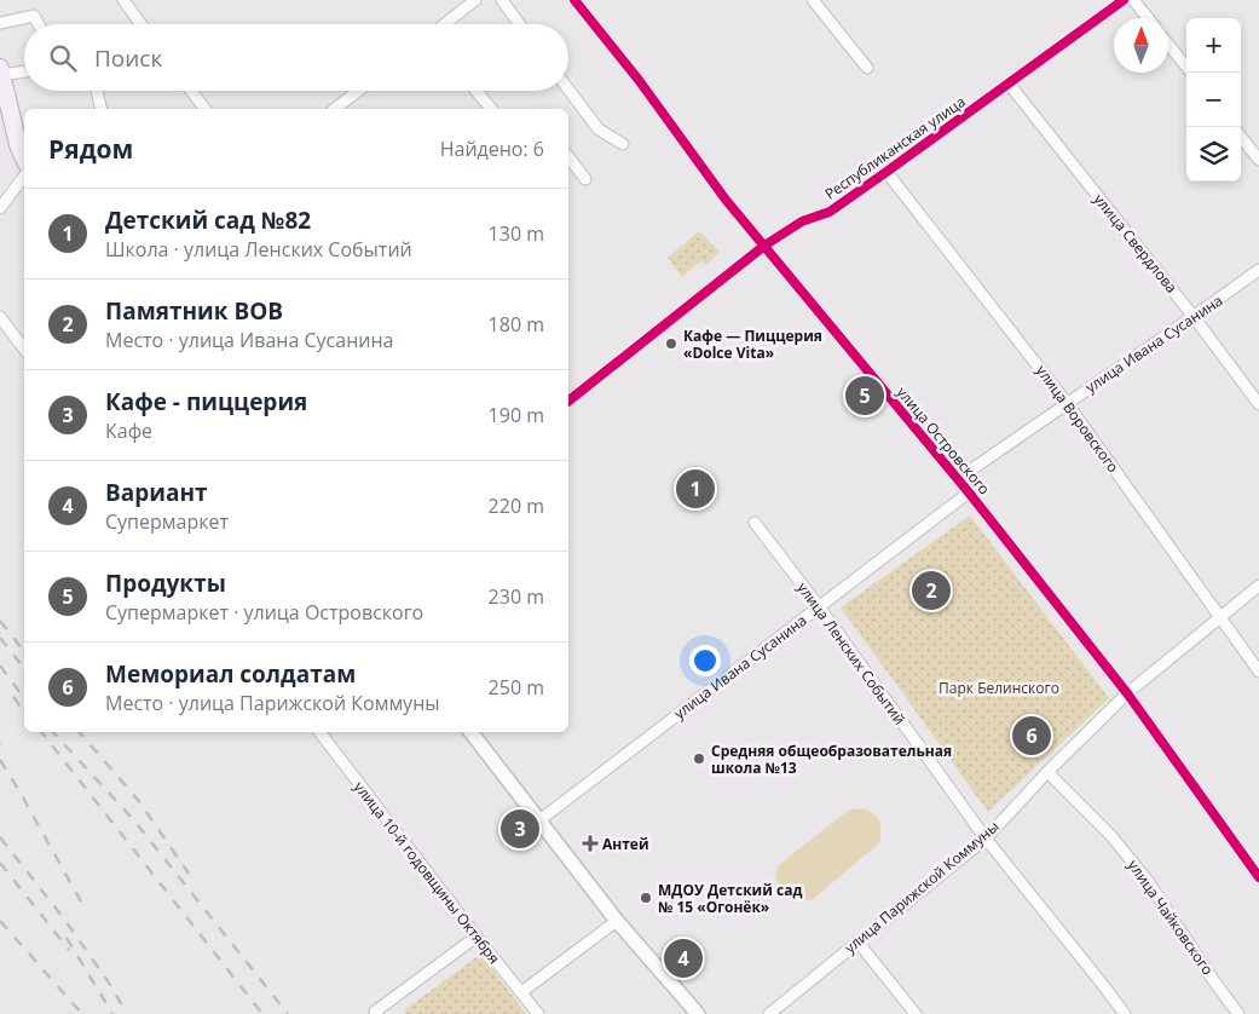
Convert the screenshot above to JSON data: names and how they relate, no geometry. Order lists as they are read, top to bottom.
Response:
{
  "streets": {
    "street": [
      "Республиканская улица",
      "улица Свердлова",
      "улица Ивана Сусанина",
      "улица Воровского",
      "улица Островского",
      "улица Ленских Событий",
      "улица 10-й годовщины Октября",
      "улица Парижской Коммуны",
      "улица Чайковского"
    ]
  },
  "crossings": [
    ["Республиканская улица", "улица Свердлова"],
    ["Республиканская улица", "улица Воровского"],
    ["Республиканская улица", "улица Островского"],
    ["улица Свердлова", "улица Ивана Сусанина"],
    ["улица Ивана Сусанина", "улица Воровского"],
    ["улица Ивана Сусанина", "улица Островского"],
    ["улица Ивана Сусанина", "улица Ленских Событий"],
    ["улица Воровского", "улица Парижской Коммуны"],
    ["улица Островского", "улица Парижской Коммуны"],
    ["улица Ленских Событий", "улица Парижской Коммуны"],
    ["улица Парижской Коммуны", "улица Чайковского"]
  ],
  "parks": ["Парк Белинского"],
  "places": {
    "other": ["Кафе — Пиццерия «Dolce Vita»", "Средняя общеобразовательная школа №13", "МДОУ Детский сад № 15 «Огонёк»"],
    "health": ["Антей"]
  },
  "north": "top",
  "page": {
    "map_buttons": ["+", "−"],
    "search": "Поиск",
    "heading": ["Рядом", "Найдено: 6"],
    "list": [
      {
        "mark": "1",
        "name": "Детский сад №82",
        "note": "Школа · улица Ленских Событий",
        "value": "130 m"
      },
      {
        "mark": "2",
        "name": "Памятник ВОВ",
        "note": "Место · улица Ивана Сусанина",
        "value": "180 m"
      },
      {
        "mark": "3",
        "name": "Кафе - пиццерия",
        "note": "Кафе",
        "value": "190 m"
      },
      {
        "mark": "4",
        "name": "Вариант",
        "note": "Супермаркет",
        "value": "220 m"
      },
      {
        "mark": "5",
        "name": "Продукты",
        "note": "Супермаркет · улица Островского",
        "value": "230 m"
      },
      {
        "mark": "6",
        "name": "Мемориал солдатам",
        "note": "Место · улица Парижской Коммуны",
        "value": "250 m"
      }
    ],
    "pins": [
      "5",
      "1",
      "2",
      "6",
      "3",
      "4"
    ]
  }
}
